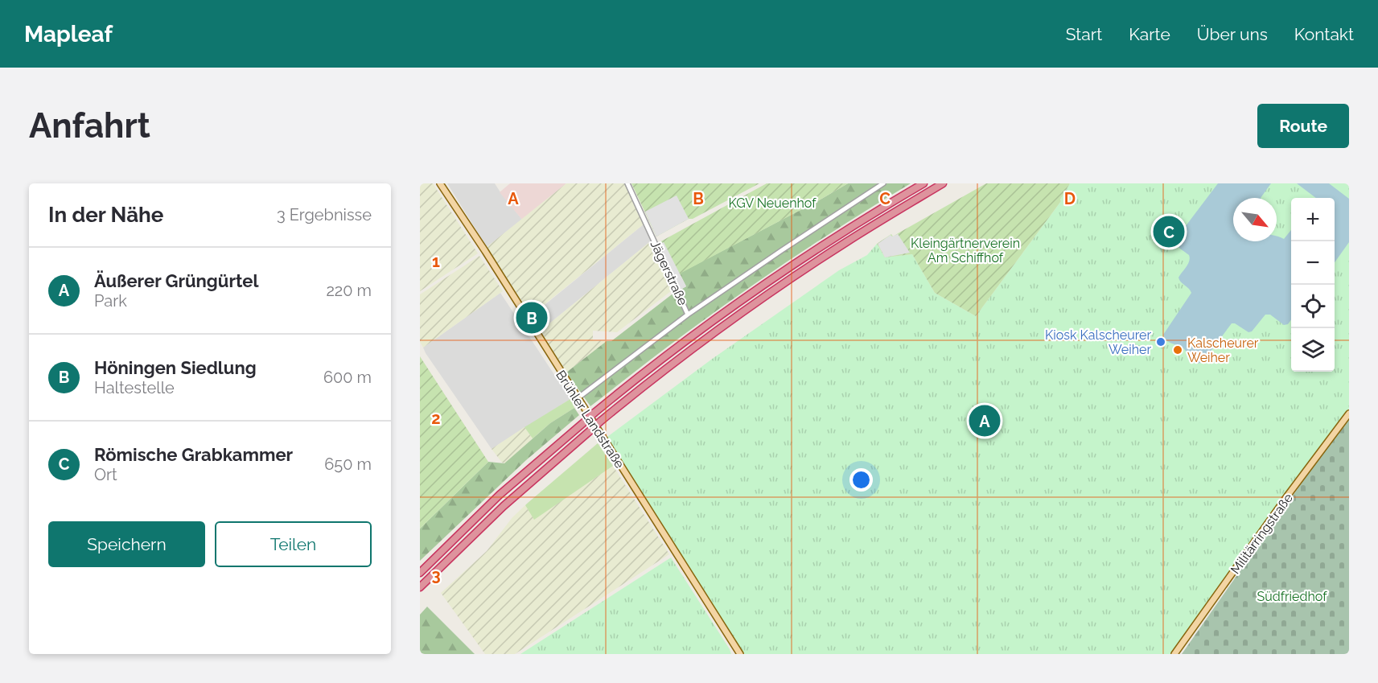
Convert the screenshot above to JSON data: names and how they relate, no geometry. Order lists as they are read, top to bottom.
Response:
{
  "streets": {
    "main road": ["Brühler Landstraße", "Militärringstraße"],
    "street": ["Jägerstraße"]
  },
  "crossings": [
    ["Jägerstraße", "Brühler Landstraße"]
  ],
  "parks": ["KGV Neuenhof", "Kleingärtnerverein Am Schiffhof", "Südfriedhof"],
  "places": ["Kiosk Kalscheurer Weiher", "Kalscheurer Weiher"],
  "north": "bottom right",
  "page": {
    "header": "Mapleaf",
    "nav": [
      "Start",
      "Karte",
      "Über uns",
      "Kontakt"
    ],
    "buttons": [
      "Route",
      ["Speichern", "Teilen"]
    ],
    "title": "Anfahrt",
    "heading": ["In der Nähe", "3 Ergebnisse"],
    "map_buttons": ["+", "−"],
    "pins": ["C", "B", "A"],
    "list": [
      {
        "mark": "A",
        "name": "Äußerer Grüngürtel",
        "note": "Park",
        "value": "220 m"
      },
      {
        "mark": "B",
        "name": "Höningen Siedlung",
        "note": "Haltestelle",
        "value": "600 m"
      },
      {
        "mark": "C",
        "name": "Römische Grabkammer",
        "note": "Ort",
        "value": "650 m"
      }
    ]
  },
  "grid": {
    "columns": [
      "A",
      "B",
      "C",
      "D"
    ],
    "rows": ["1", "2", "3"]
  }
}
